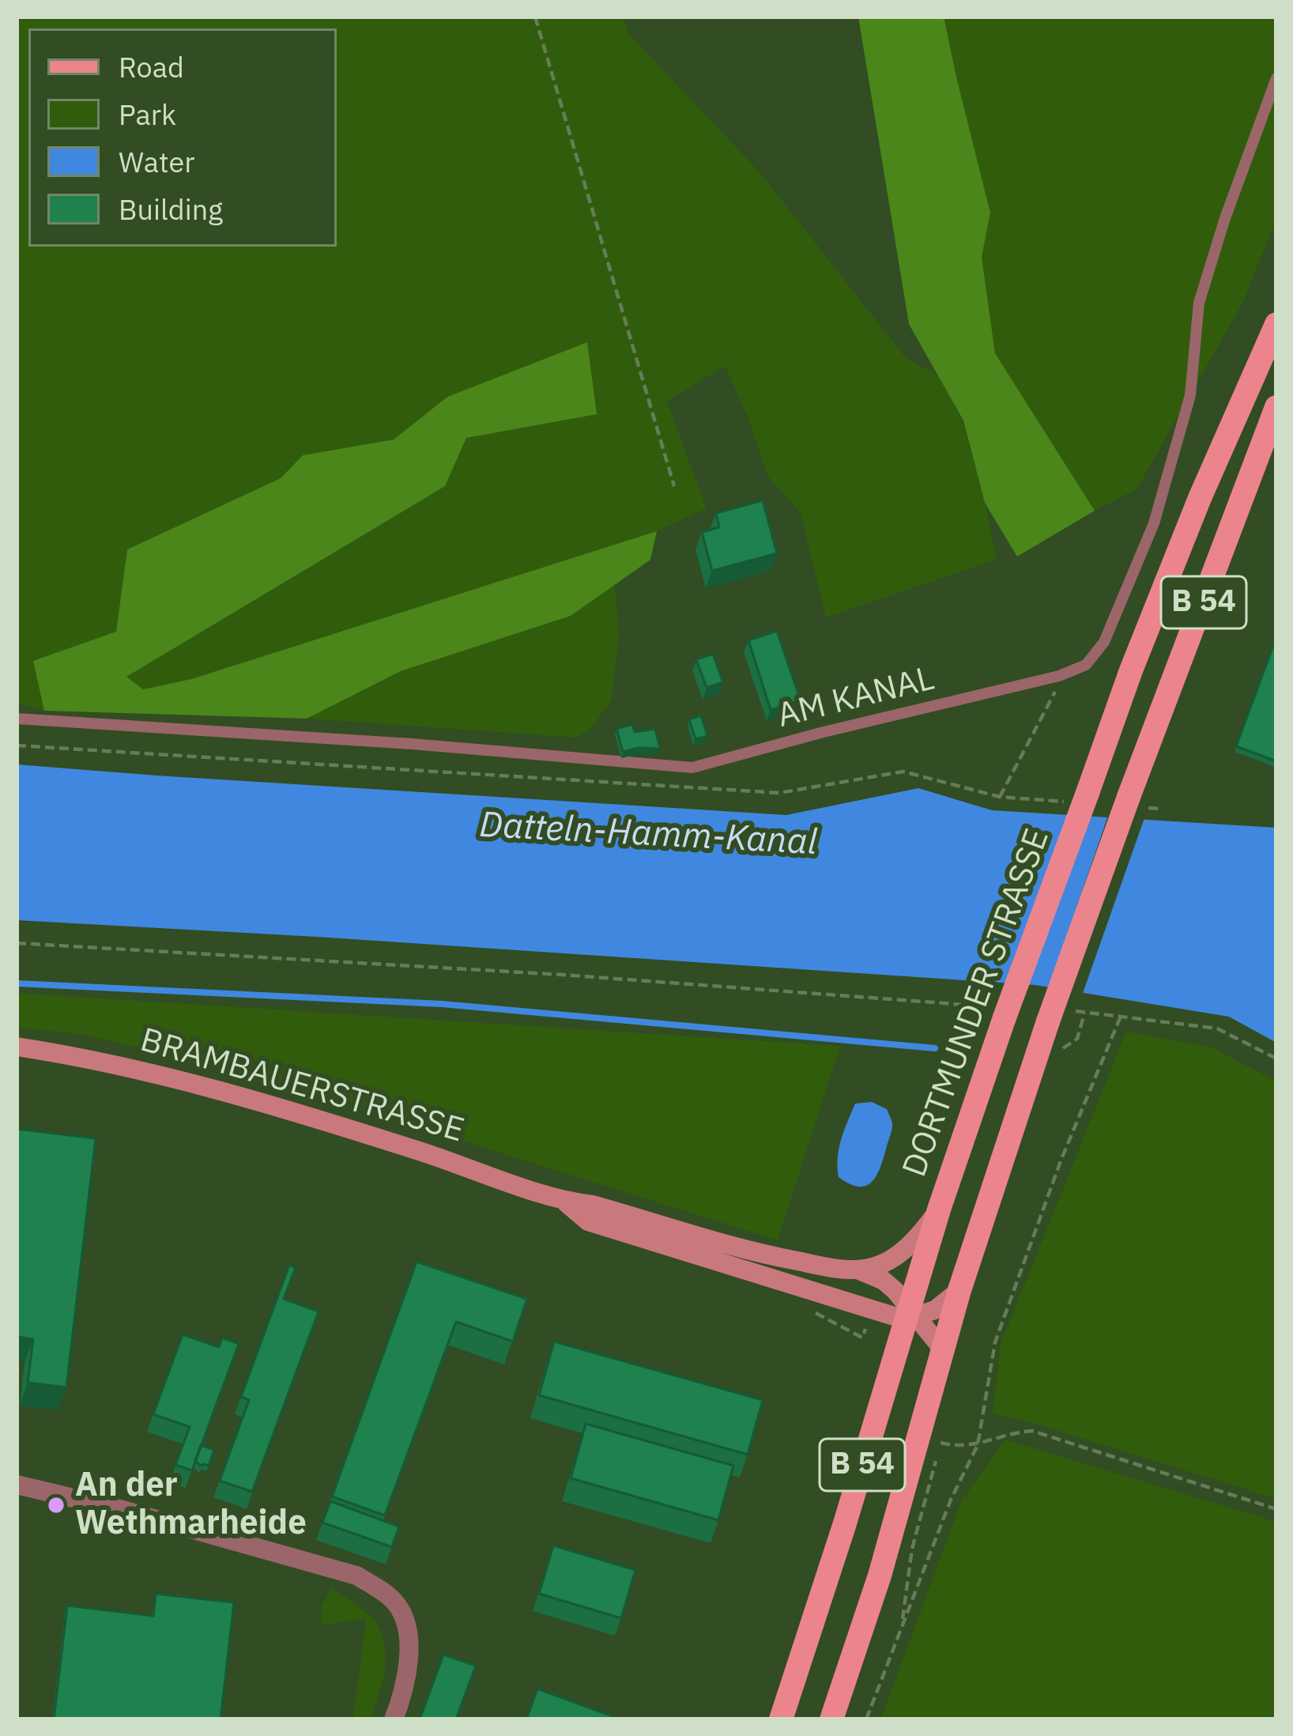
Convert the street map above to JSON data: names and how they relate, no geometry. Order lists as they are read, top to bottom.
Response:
{
  "streets": {
    "main road": ["B 54", "DORTMUNDER STRASSE", "BRAMBAUERSTRASSE"],
    "lane": ["AM KANAL"]
  },
  "crossings": [
    ["DORTMUNDER STRASSE", "BRAMBAUERSTRASSE"]
  ],
  "water": ["Datteln-Hamm-Kanal"],
  "places": ["An der Wethmarheide"],
  "legend": [
    "Road",
    "Park",
    "Water",
    "Building"
  ]
}
